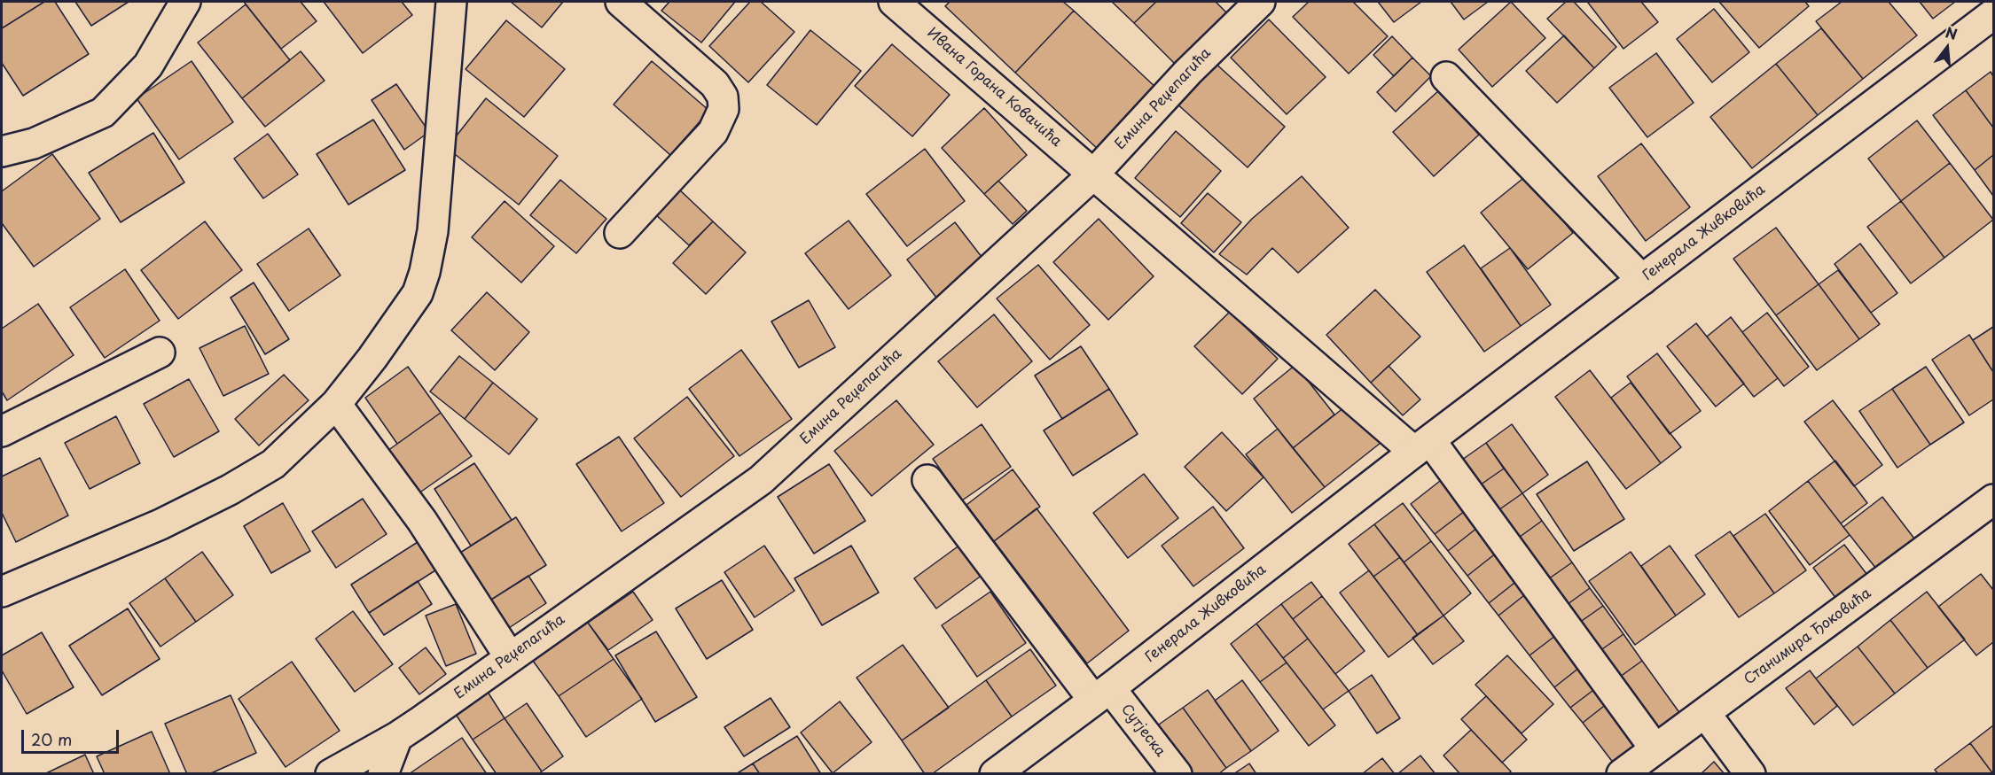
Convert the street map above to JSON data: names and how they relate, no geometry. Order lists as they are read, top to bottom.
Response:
{
  "streets": {
    "street": [
      "Ивана Горана Ковачића",
      "Емина Реџепагића",
      "Генерала Живковића",
      "Станимира Ђоковића",
      "Сутјеска"
    ]
  },
  "crossings": [
    ["Ивана Горана Ковачића", "Емина Реџепагића"],
    ["Генерала Живковића", "Сутјеска"]
  ],
  "scale_bar": "20 m",
  "north": "top"
}
